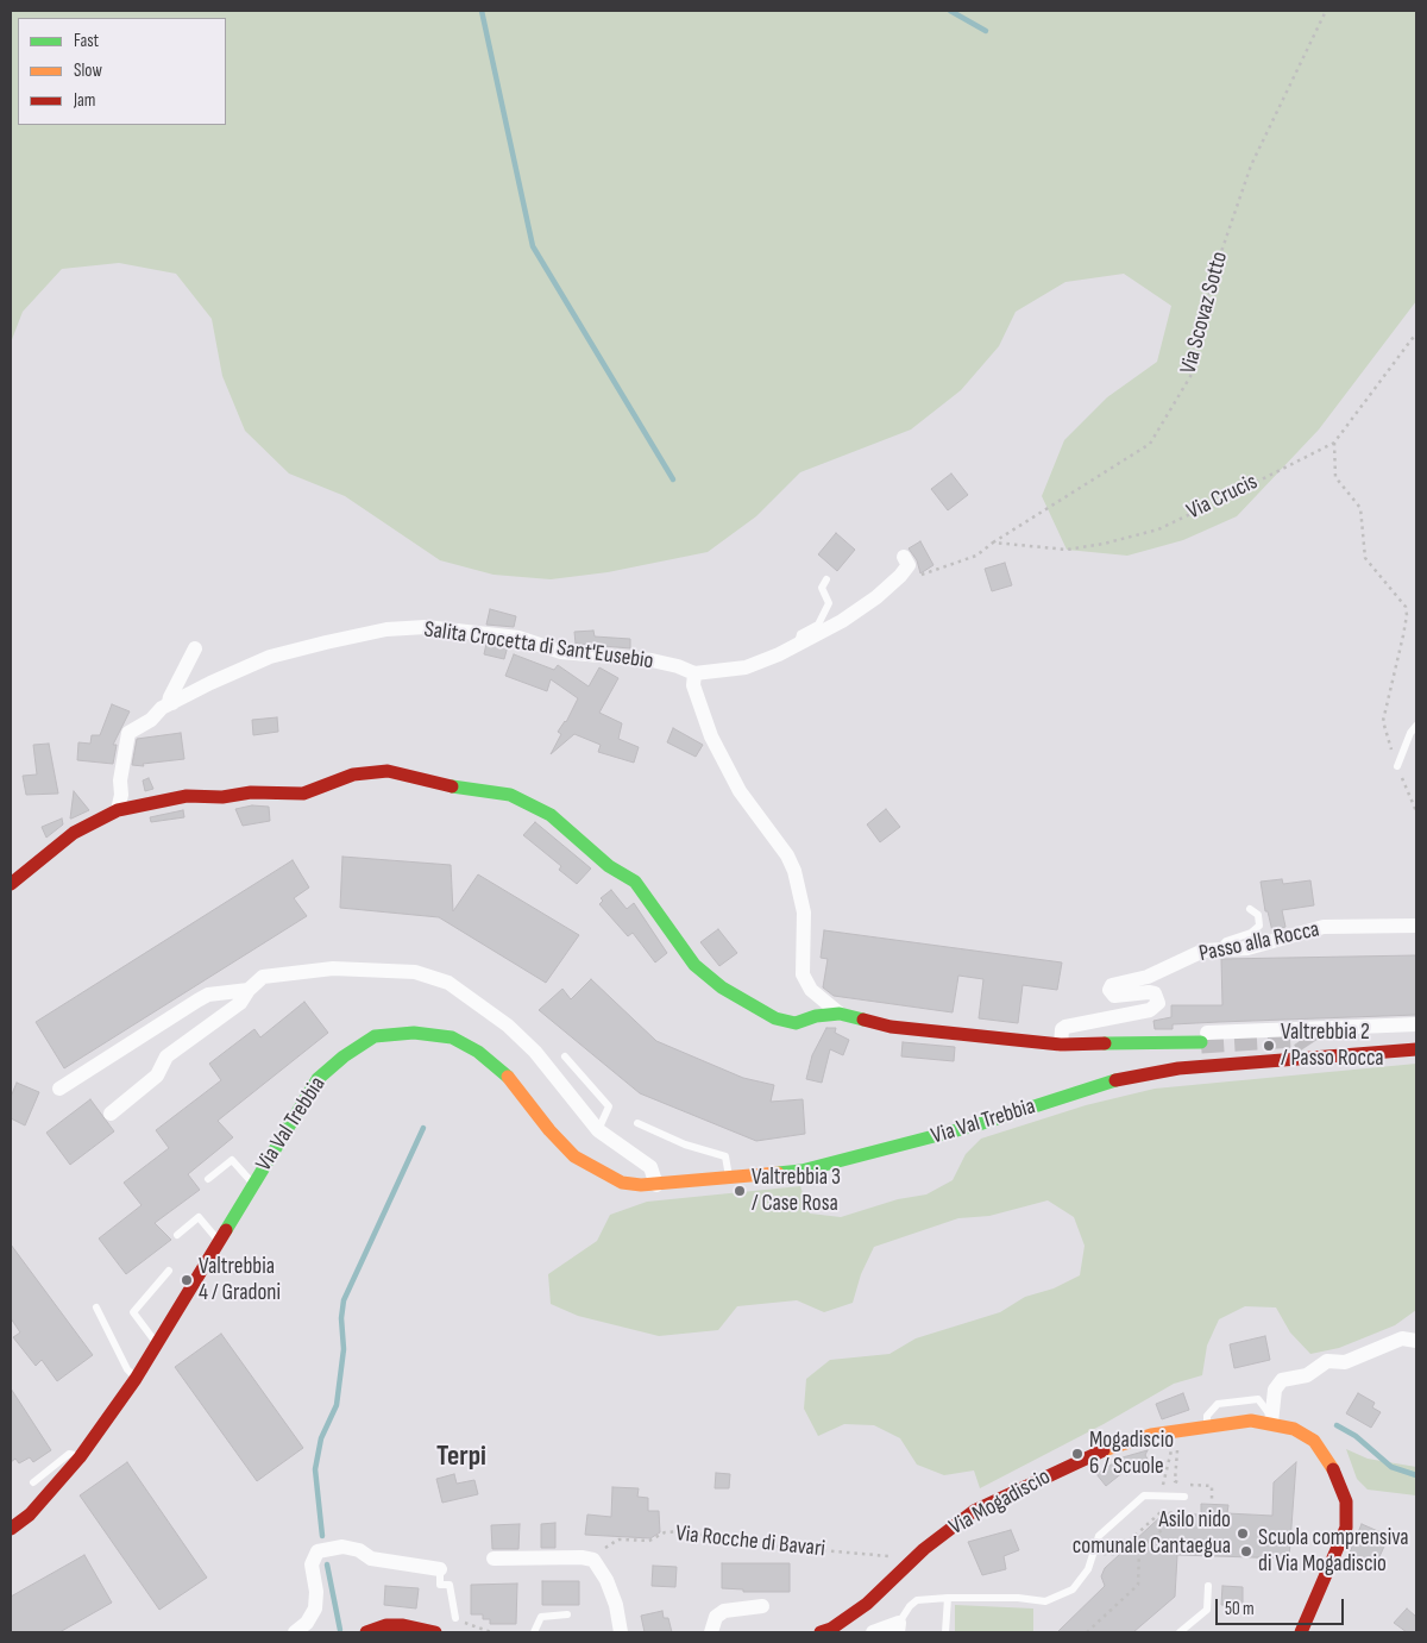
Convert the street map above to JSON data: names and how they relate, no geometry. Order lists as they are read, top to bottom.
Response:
{
  "streets": {
    "street": [
      "Salita Crocetta di Sant'Eusebio",
      "Passo alla Rocca",
      "Via Val Trebbia",
      "Via Mogadiscio"
    ],
    "path": ["Via Scovaz Sotto", "Via Crucis", "Via Rocche di Bavari"]
  },
  "crossings": [
    ["Via Scovaz Sotto", "Via Crucis"]
  ],
  "districts": ["Terpi"],
  "places": [
    "Valtrebbia 2 / Passo Rocca",
    "Valtrebbia 3 / Case Rosa",
    "Valtrebbia 4 / Gradoni",
    "Mogadiscio 6 / Scuole",
    "Asilo nido comunale Cantaegua",
    "Scuola comprensiva di Via Mogadiscio"
  ],
  "legend": ["Fast", "Slow", "Jam"],
  "scale_bar": "50 m"
}
